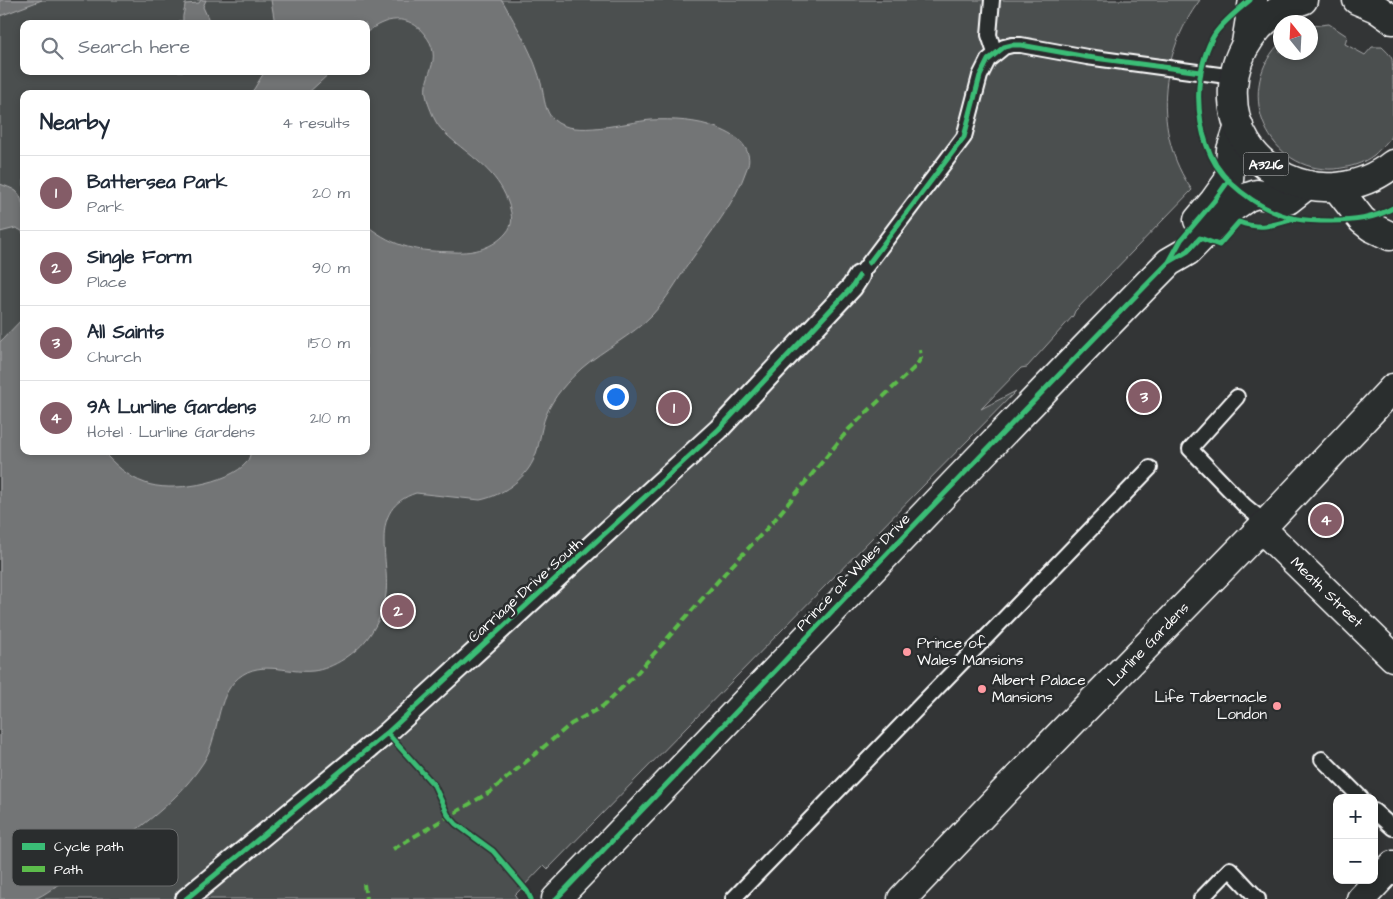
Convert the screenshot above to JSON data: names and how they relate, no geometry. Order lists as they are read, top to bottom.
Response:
{
  "streets": {
    "main road": [
      "A3216",
      "Prince of Wales Drive",
      "Meath Street",
      "Lurline Gardens"
    ],
    "street": ["Carriage Drive South"]
  },
  "crossings": [
    ["A3216", "Prince of Wales Drive"],
    ["Meath Street", "Lurline Gardens"]
  ],
  "places": ["Prince of Wales Mansions", "Albert Palace Mansions", "Life Tabernacle London"],
  "legend": ["Cycle path", "Path"],
  "north": "top",
  "page": {
    "search": "Search here",
    "heading": ["Nearby", "4 results"],
    "list": [
      {
        "mark": "1",
        "name": "Battersea Park",
        "note": "Park",
        "value": "20 m"
      },
      {
        "mark": "2",
        "name": "Single Form",
        "note": "Place",
        "value": "90 m"
      },
      {
        "mark": "3",
        "name": "All Saints",
        "note": "Church",
        "value": "150 m"
      },
      {
        "mark": "4",
        "name": "9A Lurline Gardens",
        "note": "Hotel · Lurline Gardens",
        "value": "210 m"
      }
    ],
    "pins": [
      "3",
      "1",
      "4",
      "2"
    ],
    "map_buttons": ["+", "−"]
  }
}
